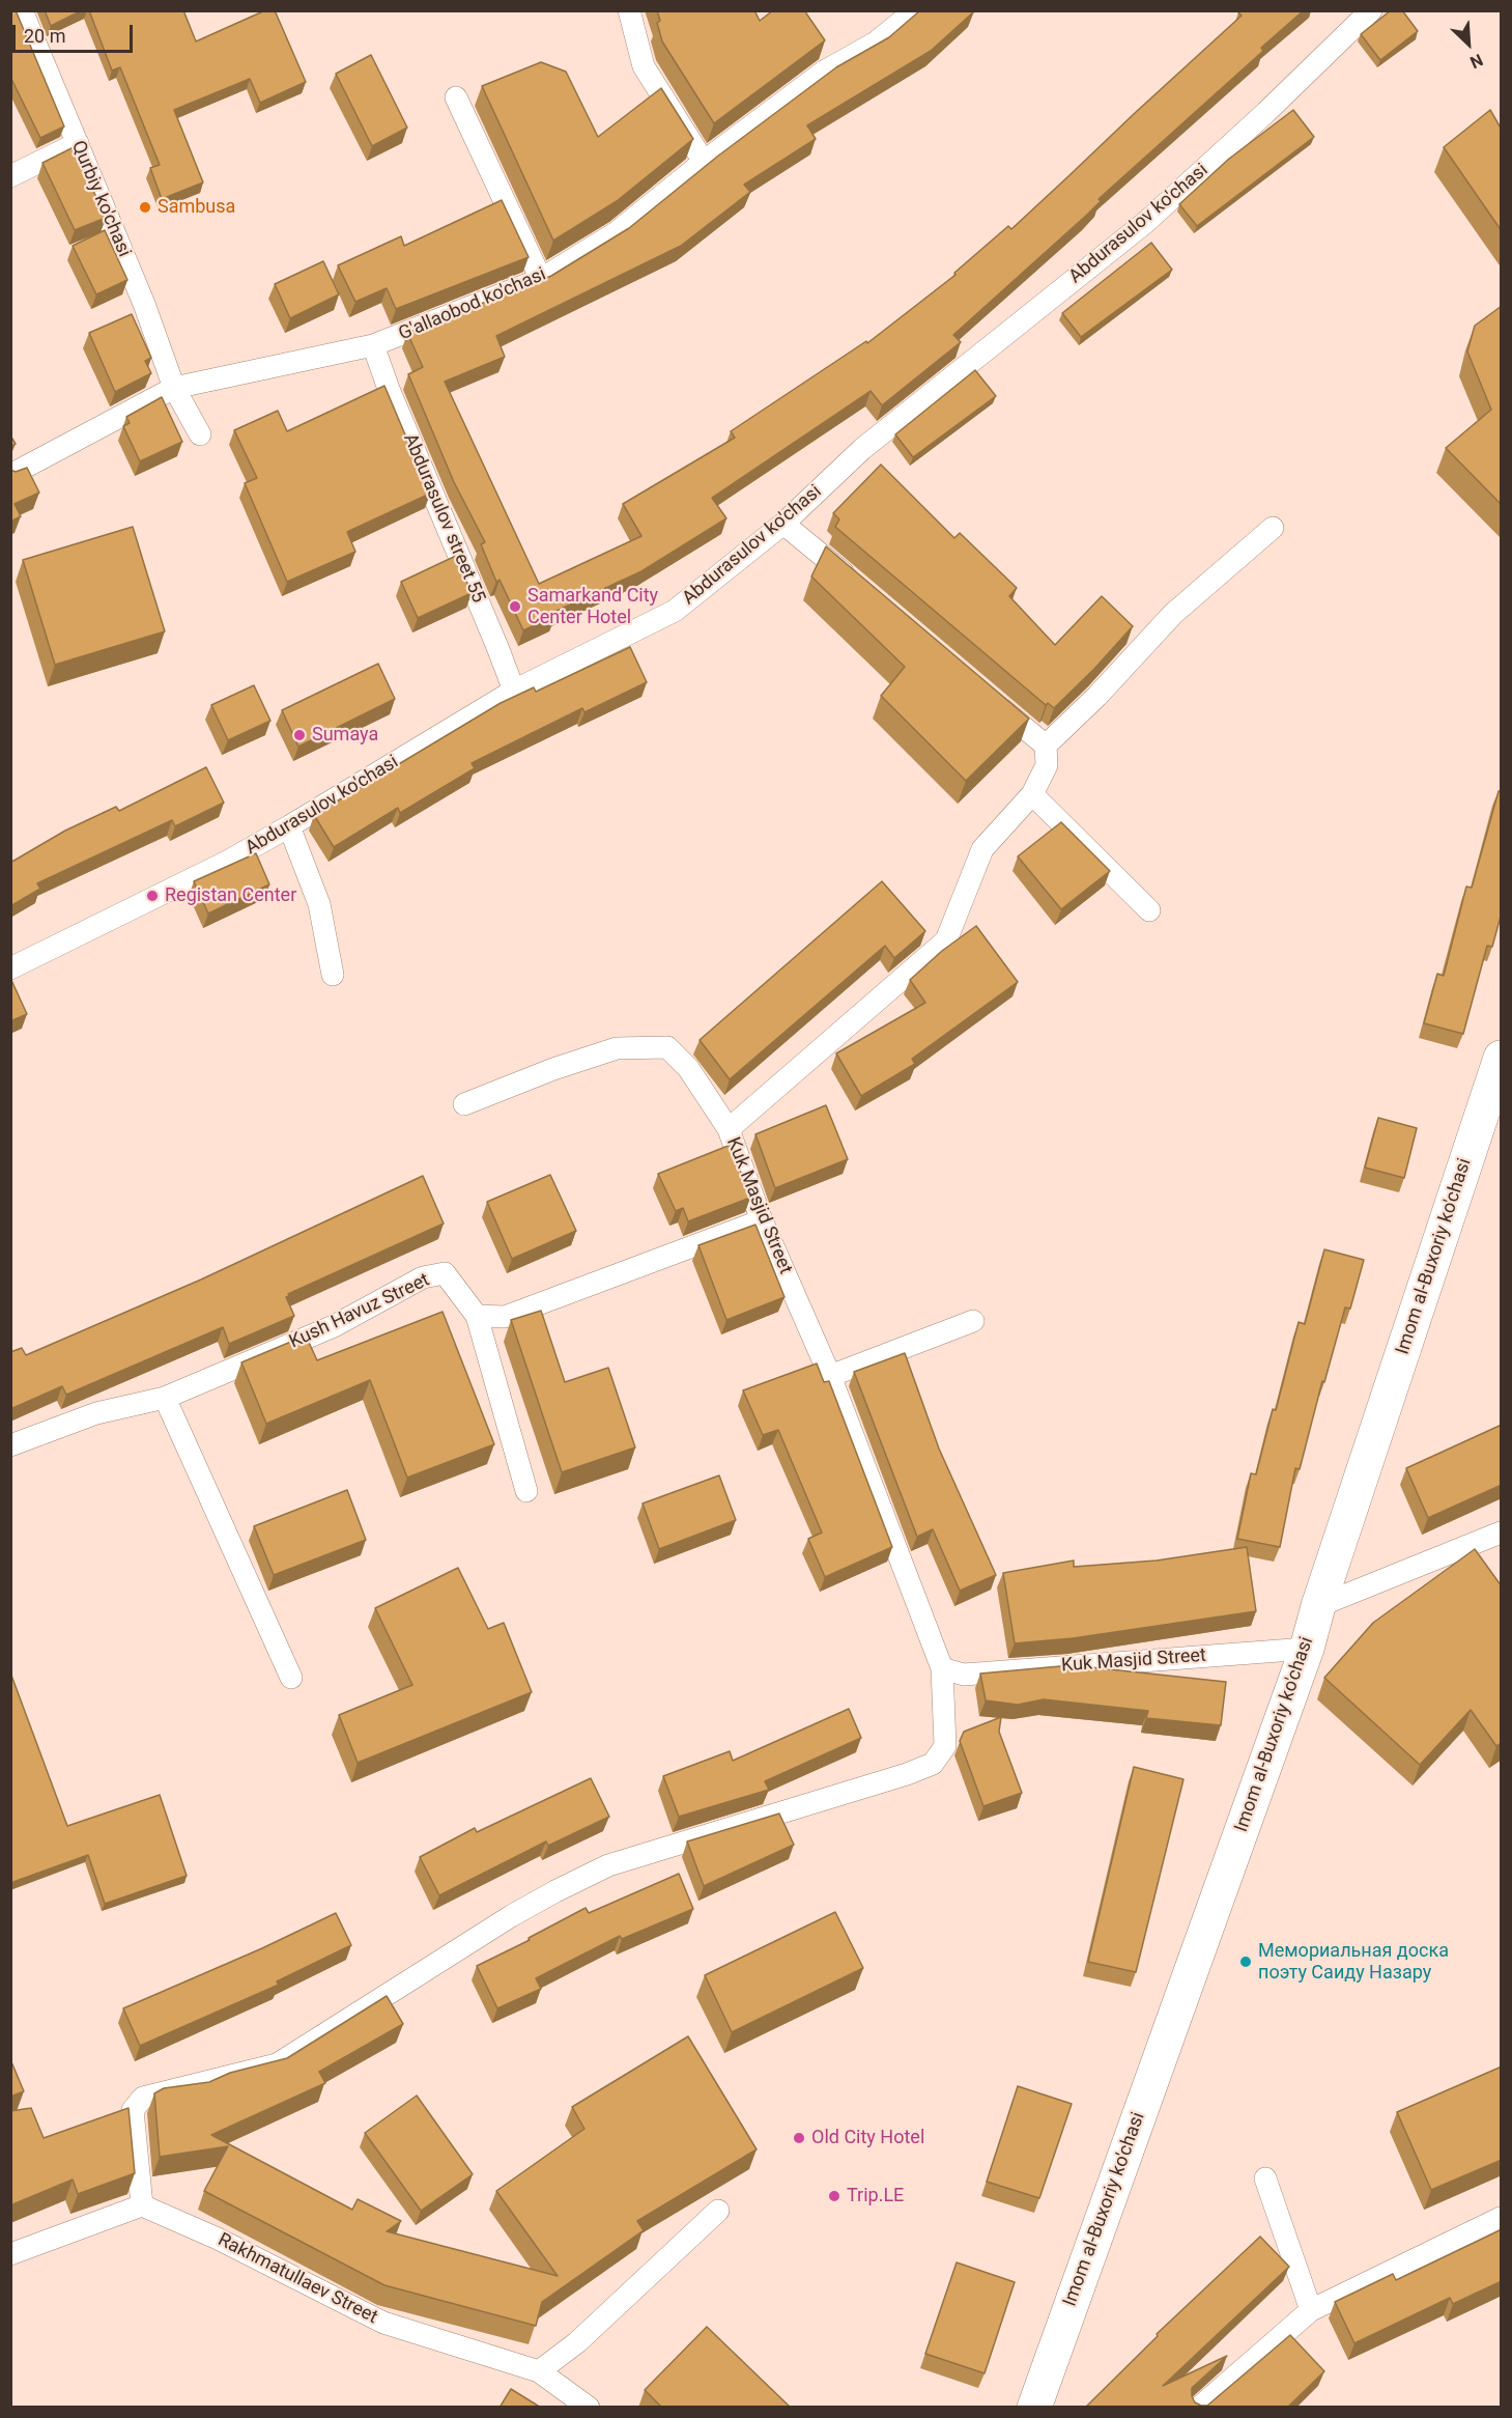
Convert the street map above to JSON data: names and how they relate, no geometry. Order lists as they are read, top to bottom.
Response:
{
  "streets": {
    "main road": ["Imom al-Buxoriy ko'chasi"],
    "lane": [
      "Qurbiy ko'chasi",
      "Abdurasulov ko'chasi",
      "G'allaobod ko'chasi",
      "Abdurasulov street 55",
      "Kuk Masjid Street",
      "Kush Havuz Street",
      "Rakhmatullaev Street"
    ]
  },
  "crossings": [
    ["Qurbiy ko'chasi", "G'allaobod ko'chasi"],
    ["Abdurasulov ko'chasi", "Abdurasulov street 55"],
    ["G'allaobod ko'chasi", "Abdurasulov street 55"],
    ["Kuk Masjid Street", "Imom al-Buxoriy ko'chasi"]
  ],
  "places": [
    "Sambusa",
    "Samarkand City Center Hotel",
    "Sumaya",
    "Registan Center",
    "Мемориальная доска поэту Саиду Назару",
    "Old City Hotel",
    "Trip.LE"
  ],
  "scale_bar": "20 m",
  "north": "bottom right"
}
